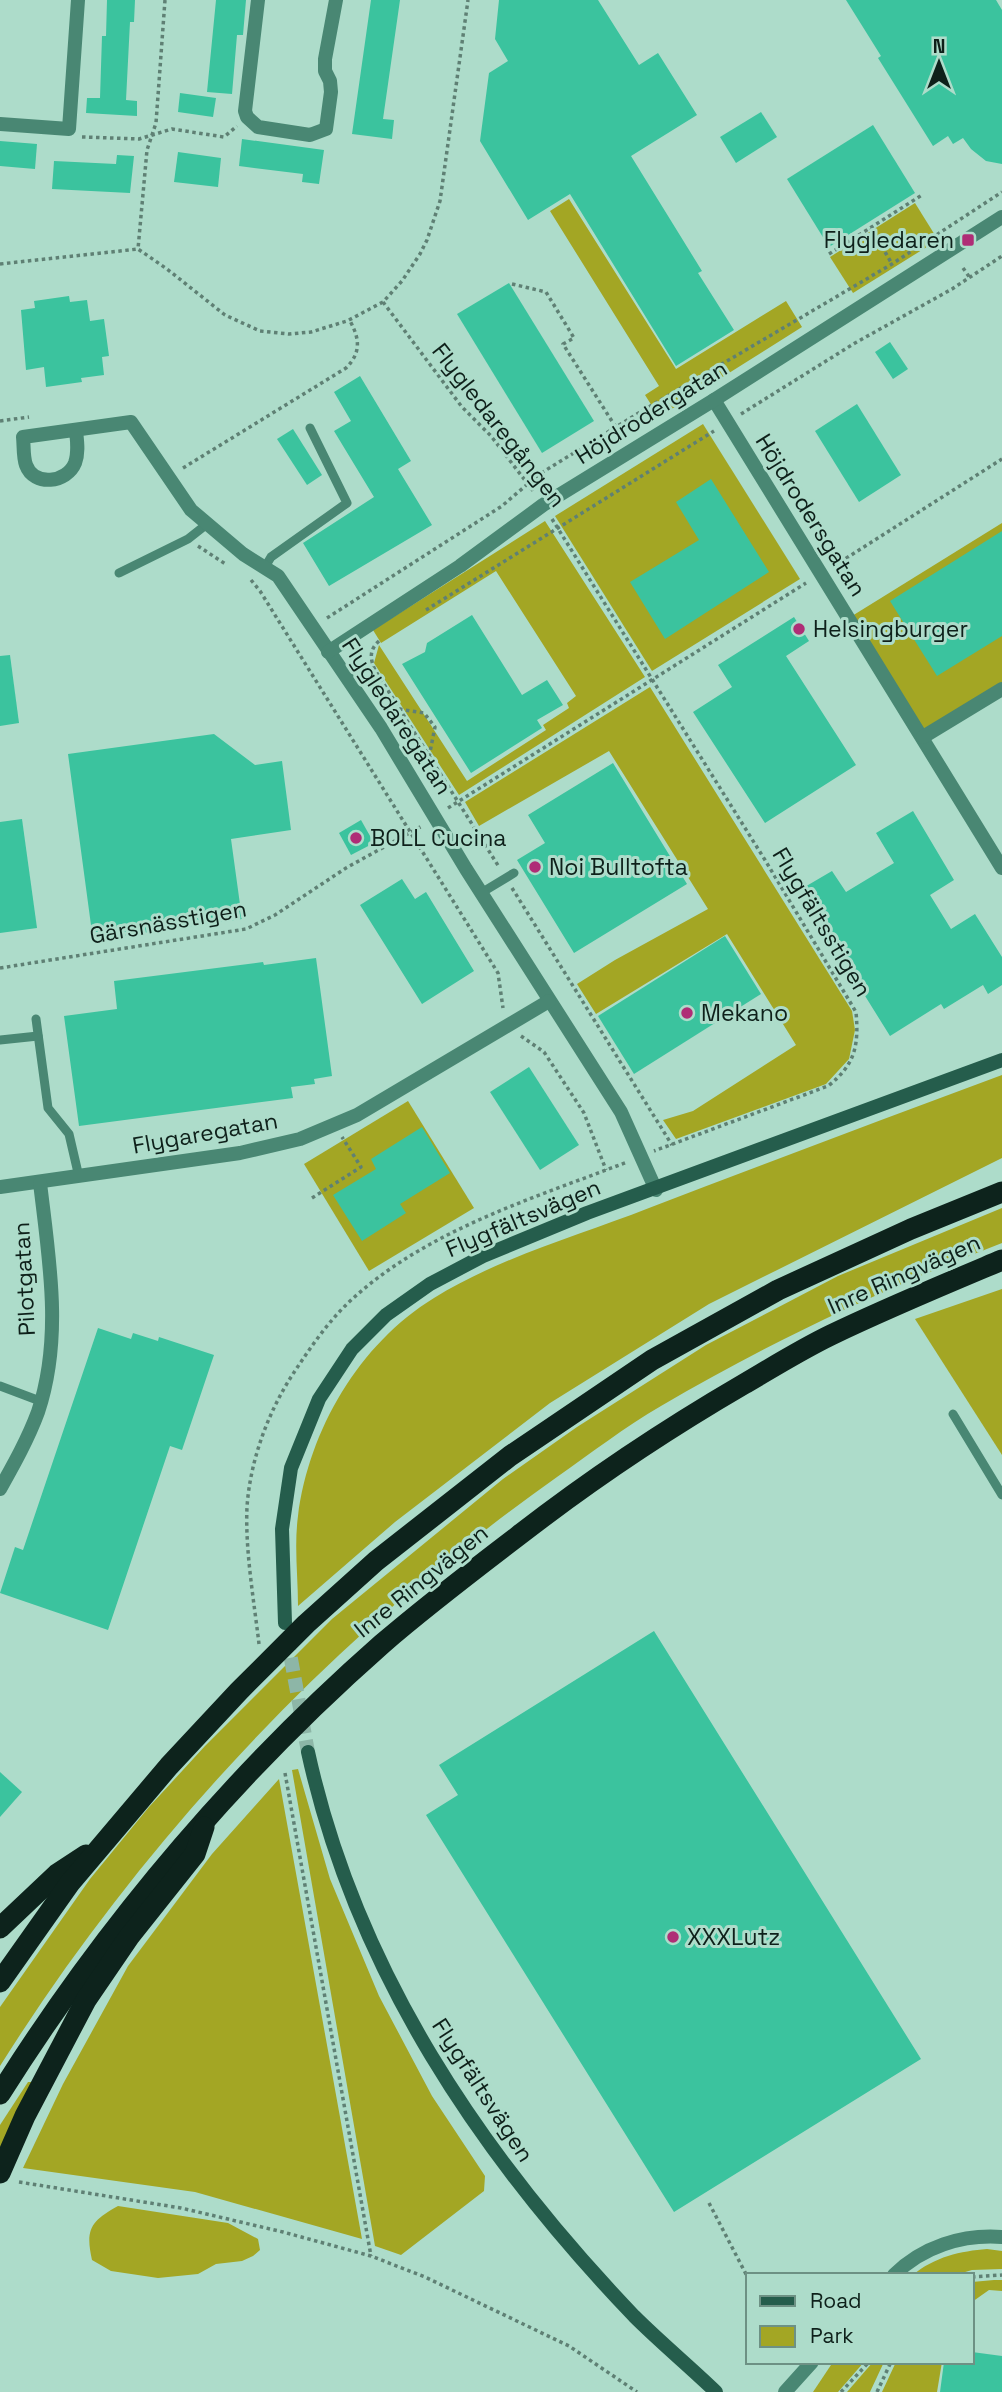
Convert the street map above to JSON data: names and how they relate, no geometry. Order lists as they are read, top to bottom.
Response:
{
  "streets": {
    "highway": ["Inre Ringvägen"],
    "street": [
      "Höjdrodergatan",
      "Höjdrodersgatan",
      "Flygledaregatan",
      "Flygaregatan",
      "Flygfältsvägen",
      "Pilotgatan"
    ],
    "path": ["Flygledaregången", "Gärsnässtigen", "Flygfältsstigen"]
  },
  "crossings": [
    ["Höjdrodergatan", "Flygledaregången"],
    ["Höjdrodergatan", "Höjdrodersgatan"],
    ["Höjdrodergatan", "Flygledaregatan"],
    ["Flygledaregången", "Gärsnässtigen"],
    ["Flygledaregången", "Flygfältsstigen"],
    ["Flygledaregatan", "Gärsnässtigen"],
    ["Flygledaregatan", "Flygfältsstigen"],
    ["Flygledaregatan", "Flygaregatan"],
    ["Flygledaregatan", "Flygfältsvägen"],
    ["Gärsnässtigen", "Flygfältsstigen"],
    ["Flygaregatan", "Pilotgatan"]
  ],
  "places": {
    "transit": ["Flygledaren"],
    "other": [
      "Helsingburger",
      "BOLL Cucina",
      "Noi Bulltofta",
      "Mekano",
      "XXXLutz"
    ]
  },
  "legend": ["Road", "Park"],
  "north": "top"
}
